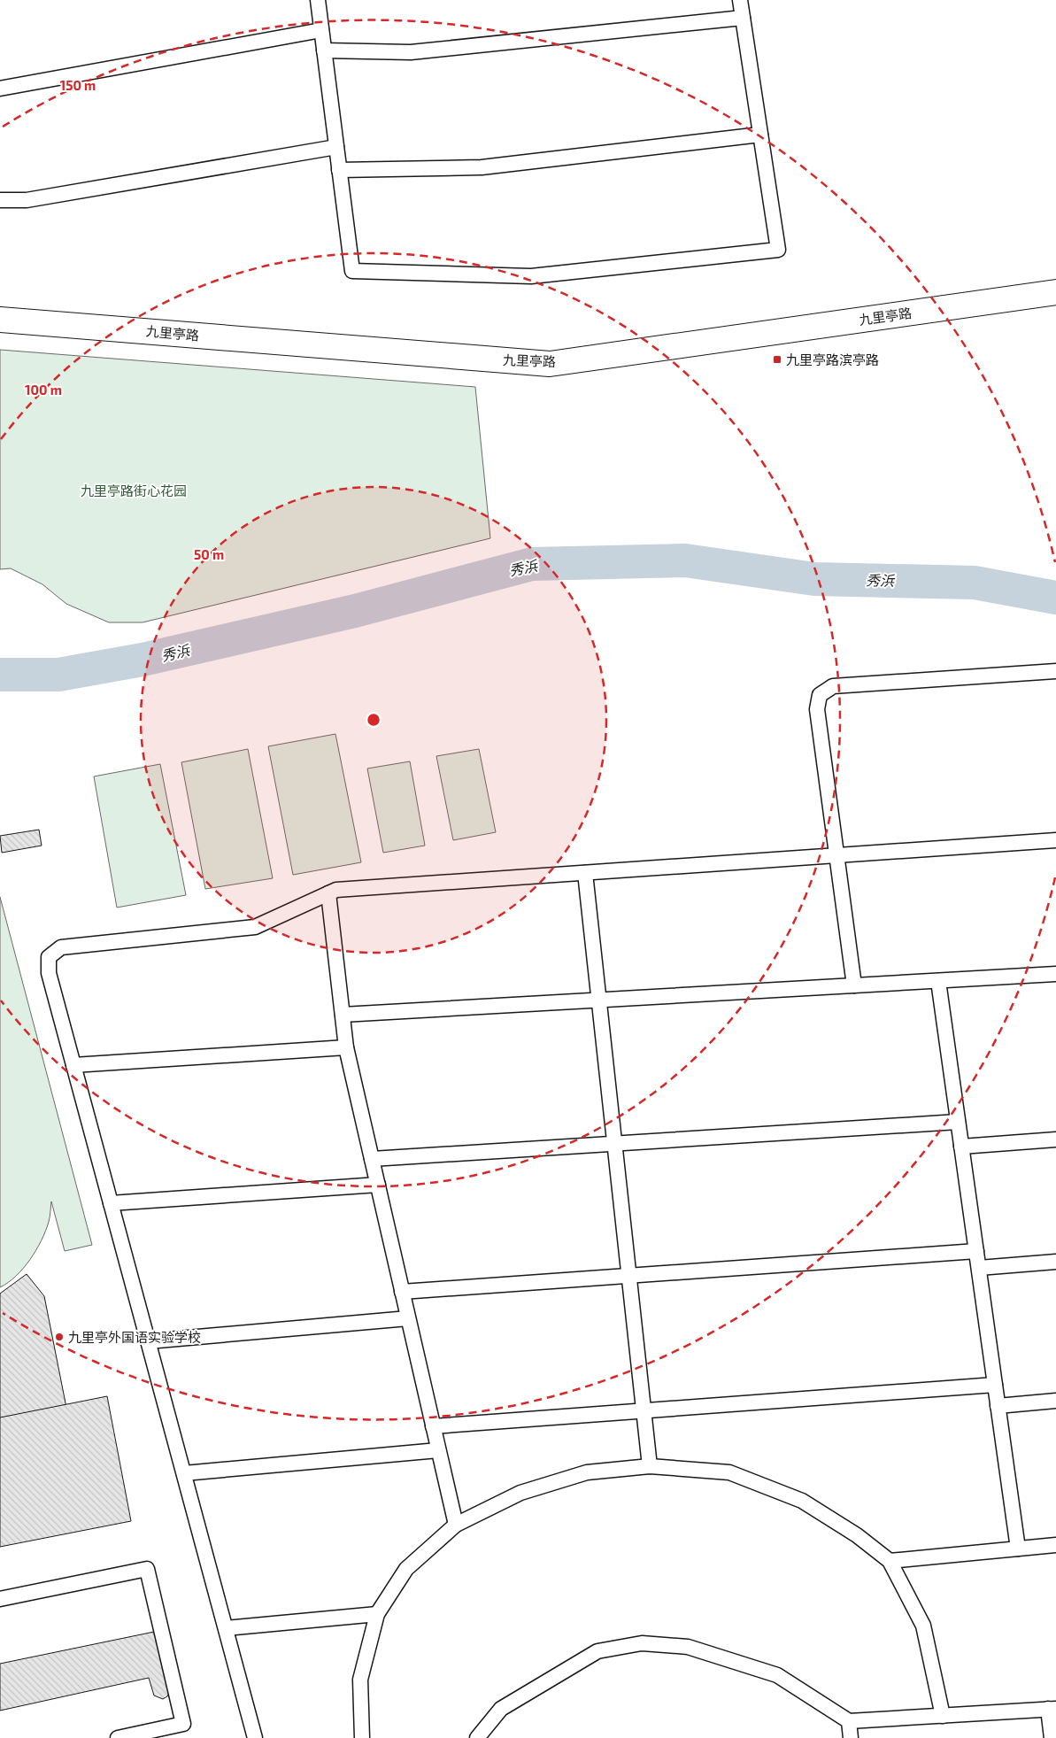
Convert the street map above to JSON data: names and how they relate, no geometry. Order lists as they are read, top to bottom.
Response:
{
  "streets": {
    "street": ["九里亭路"]
  },
  "water": ["秀浜"],
  "parks": ["九里亭路街心花园"],
  "places": {
    "transit": ["九里亭路滨亭路"],
    "other": ["九里亭外国语实验学校"]
  },
  "rings": ["150 m", "100 m", "50 m"]
}
